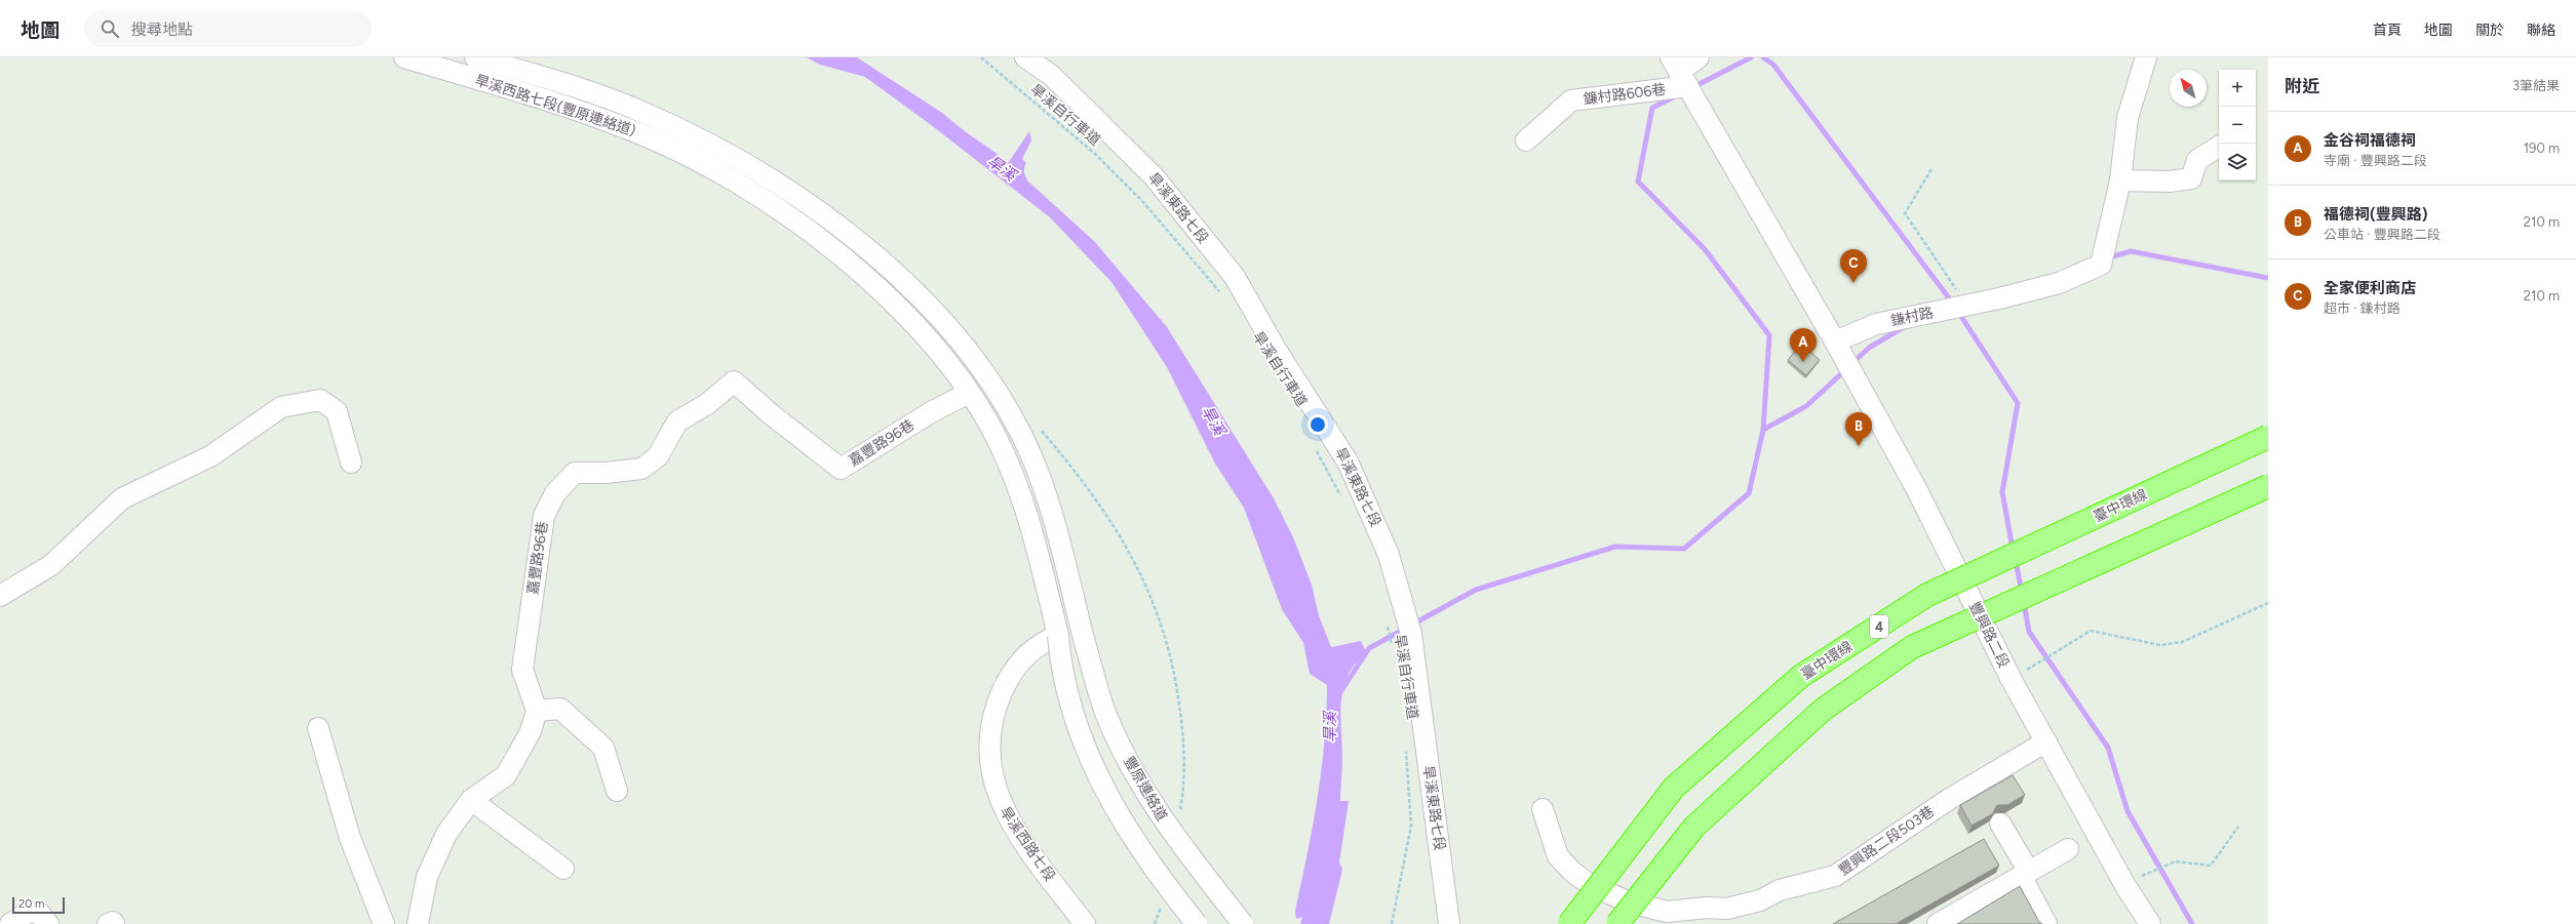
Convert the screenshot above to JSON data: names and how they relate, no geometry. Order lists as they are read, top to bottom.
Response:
{
  "streets": {
    "highway": ["臺中環線", "4"],
    "street": [
      "鐮村路606巷",
      "旱溪西路七段(豐原連絡道)",
      "旱溪東路七段",
      "鎌村路",
      "嘉豐路96巷",
      "豐興路二段",
      "豐原連絡道",
      "豐興路二段503巷",
      "旱溪西路七段"
    ],
    "path": ["旱溪自行車道"]
  },
  "crossings": [
    ["旱溪西路七段(豐原連絡道)", "嘉豐路96巷"],
    ["旱溪西路七段(豐原連絡道)", "豐原連絡道"],
    ["旱溪西路七段(豐原連絡道)", "旱溪西路七段"],
    ["鎌村路", "豐興路二段"],
    ["豐興路二段", "豐興路二段503巷"]
  ],
  "water": ["旱溪"],
  "scale_bar": "20 m",
  "north": "top left",
  "page": {
    "header": "地圖",
    "search": "搜尋地點",
    "nav": [
      "首頁",
      "地圖",
      "關於",
      "聯絡"
    ],
    "heading": ["附近", "3筆結果"],
    "map_buttons": ["+", "−"],
    "list": [
      {
        "mark": "A",
        "name": "金谷祠福德祠",
        "note": "寺廟 · 豐興路二段",
        "value": "190 m"
      },
      {
        "mark": "B",
        "name": "福德祠(豐興路)",
        "note": "公車站 · 豐興路二段",
        "value": "210 m"
      },
      {
        "mark": "C",
        "name": "全家便利商店",
        "note": "超市 · 鎌村路",
        "value": "210 m"
      }
    ],
    "pins": ["C", "A", "B"],
    "scale": "20 m"
  }
}
